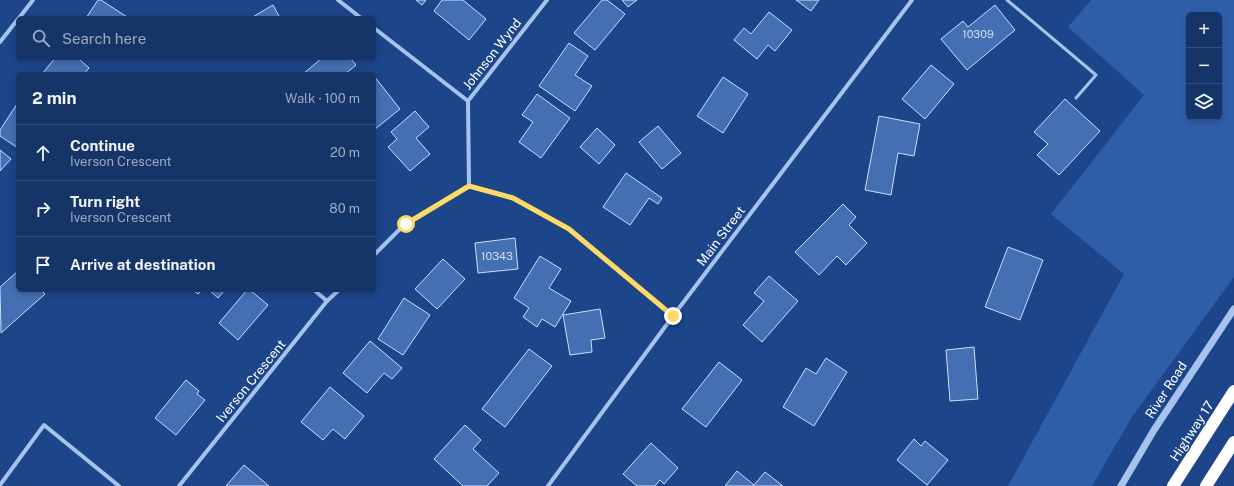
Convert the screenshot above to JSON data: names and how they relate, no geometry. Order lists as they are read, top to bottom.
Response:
{
  "streets": {
    "highway": ["Highway 17"],
    "street": [
      "Johnson Wynd",
      "Main Street",
      "Iverson Crescent",
      "River Road"
    ]
  },
  "house_numbers": ["10309", "10343"],
  "page": {
    "map_buttons": ["+", "−"],
    "search": "Search here",
    "heading": ["2 min", "Walk · 100 m"],
    "list": [
      ["Continue", "Iverson Crescent", "20 m"],
      ["Turn right", "Iverson Crescent", "80 m"],
      "Arrive at destination"
    ]
  }
}
